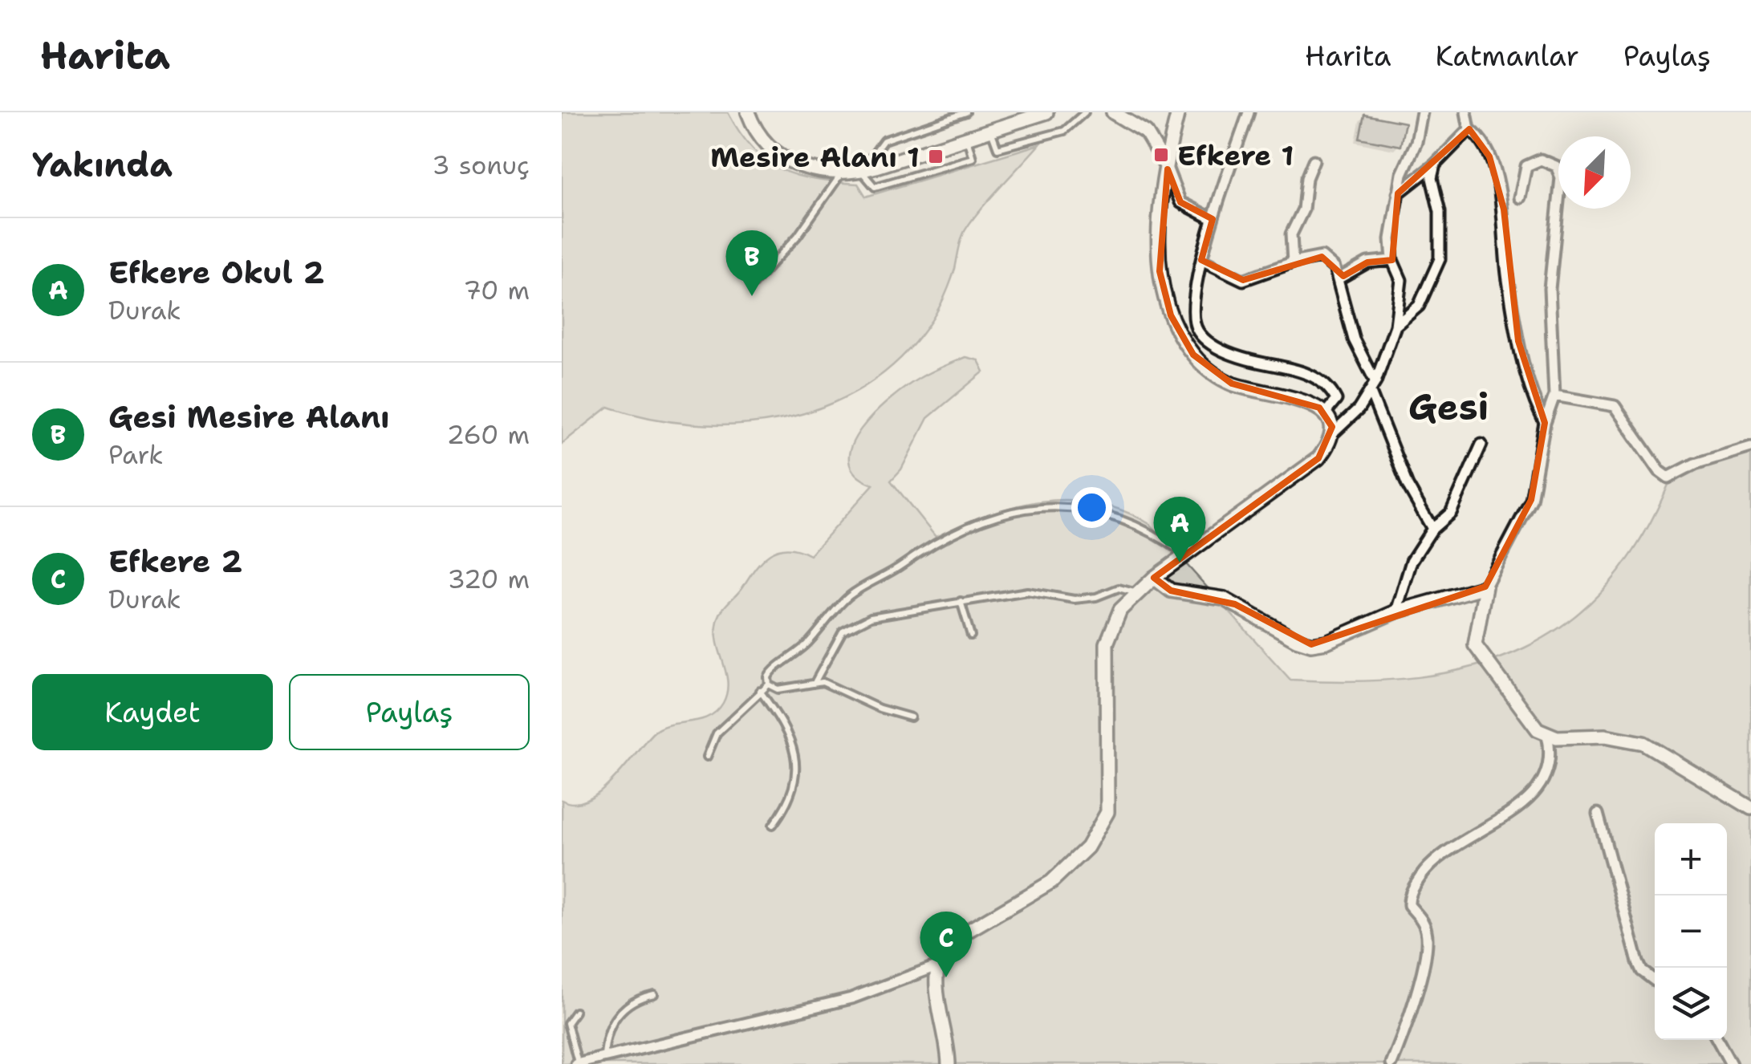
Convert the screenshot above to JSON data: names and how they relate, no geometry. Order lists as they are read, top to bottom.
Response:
{
  "districts": ["Gesi"],
  "places": {
    "transit": ["Efkere 1", "Mesire Alanı 1"]
  },
  "north": "bottom left",
  "page": {
    "header": "Harita",
    "nav": ["Harita", "Katmanlar", "Paylaş"],
    "heading": ["Yakında", "3 sonuç"],
    "list": [
      {
        "mark": "A",
        "name": "Efkere Okul 2",
        "note": "Durak",
        "value": "70 m"
      },
      {
        "mark": "B",
        "name": "Gesi Mesire Alanı",
        "note": "Park",
        "value": "260 m"
      },
      {
        "mark": "C",
        "name": "Efkere 2",
        "note": "Durak",
        "value": "320 m"
      }
    ],
    "pins": ["B", "A", "C"],
    "buttons": ["Kaydet", "Paylaş"],
    "map_buttons": ["+", "−"]
  }
}
